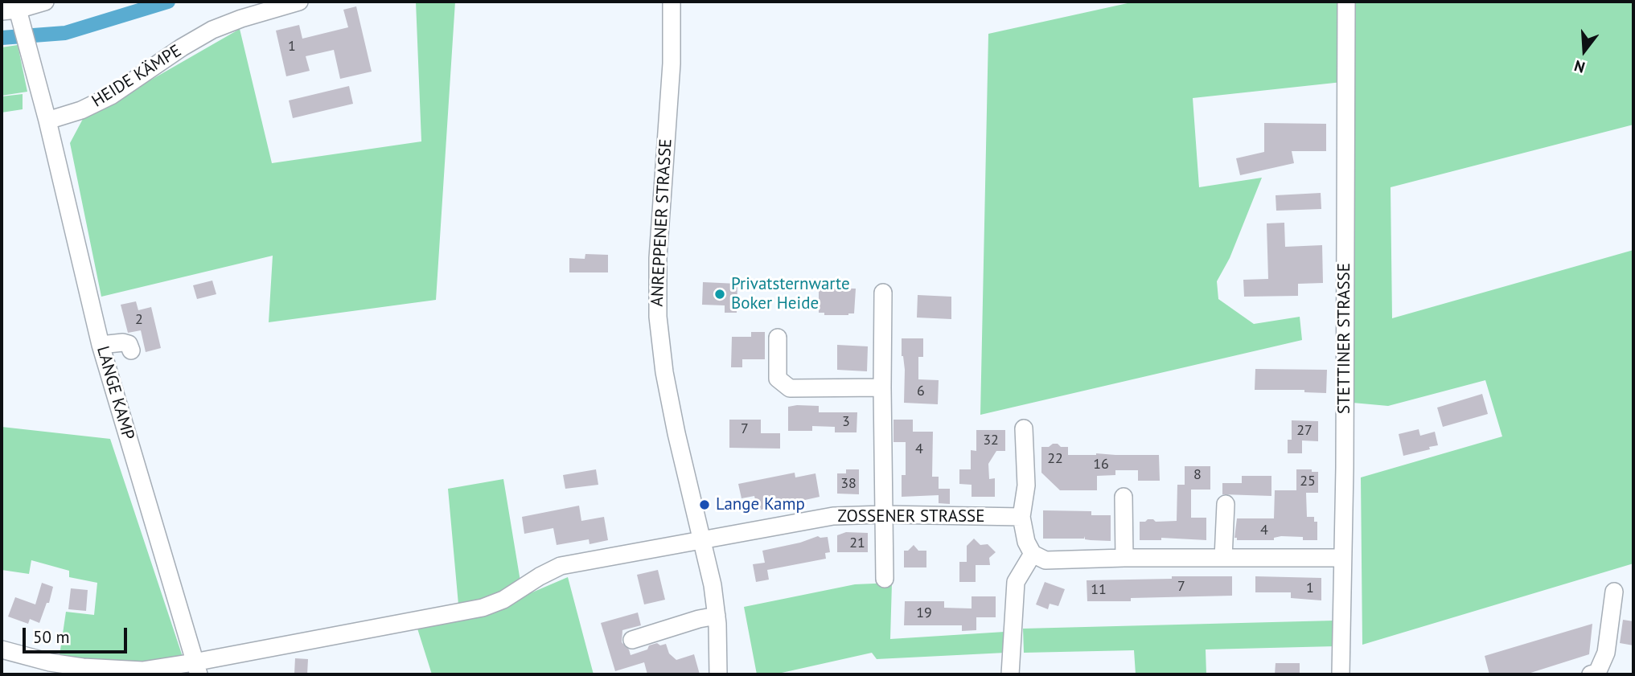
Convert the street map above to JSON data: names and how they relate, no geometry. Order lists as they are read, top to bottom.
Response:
{
  "streets": {
    "street": [
      "HEIDE KÄMPE",
      "ANREPPENER STRASSE",
      "STETTINER STRASSE",
      "LANGE KAMP",
      "ZOSSENER STRASSE"
    ]
  },
  "crossings": [
    ["HEIDE KÄMPE", "LANGE KAMP"],
    ["ANREPPENER STRASSE", "ZOSSENER STRASSE"]
  ],
  "places": ["Privatsternwarte Boker Heide", "Lange Kamp"],
  "house_numbers": [
    "1",
    "2",
    "6",
    "3",
    "7",
    "27",
    "32",
    "4",
    "22",
    "16",
    "8",
    "25",
    "38",
    "4",
    "21",
    "7",
    "1",
    "11",
    "19"
  ],
  "scale_bar": "50 m",
  "north": "bottom"
}
